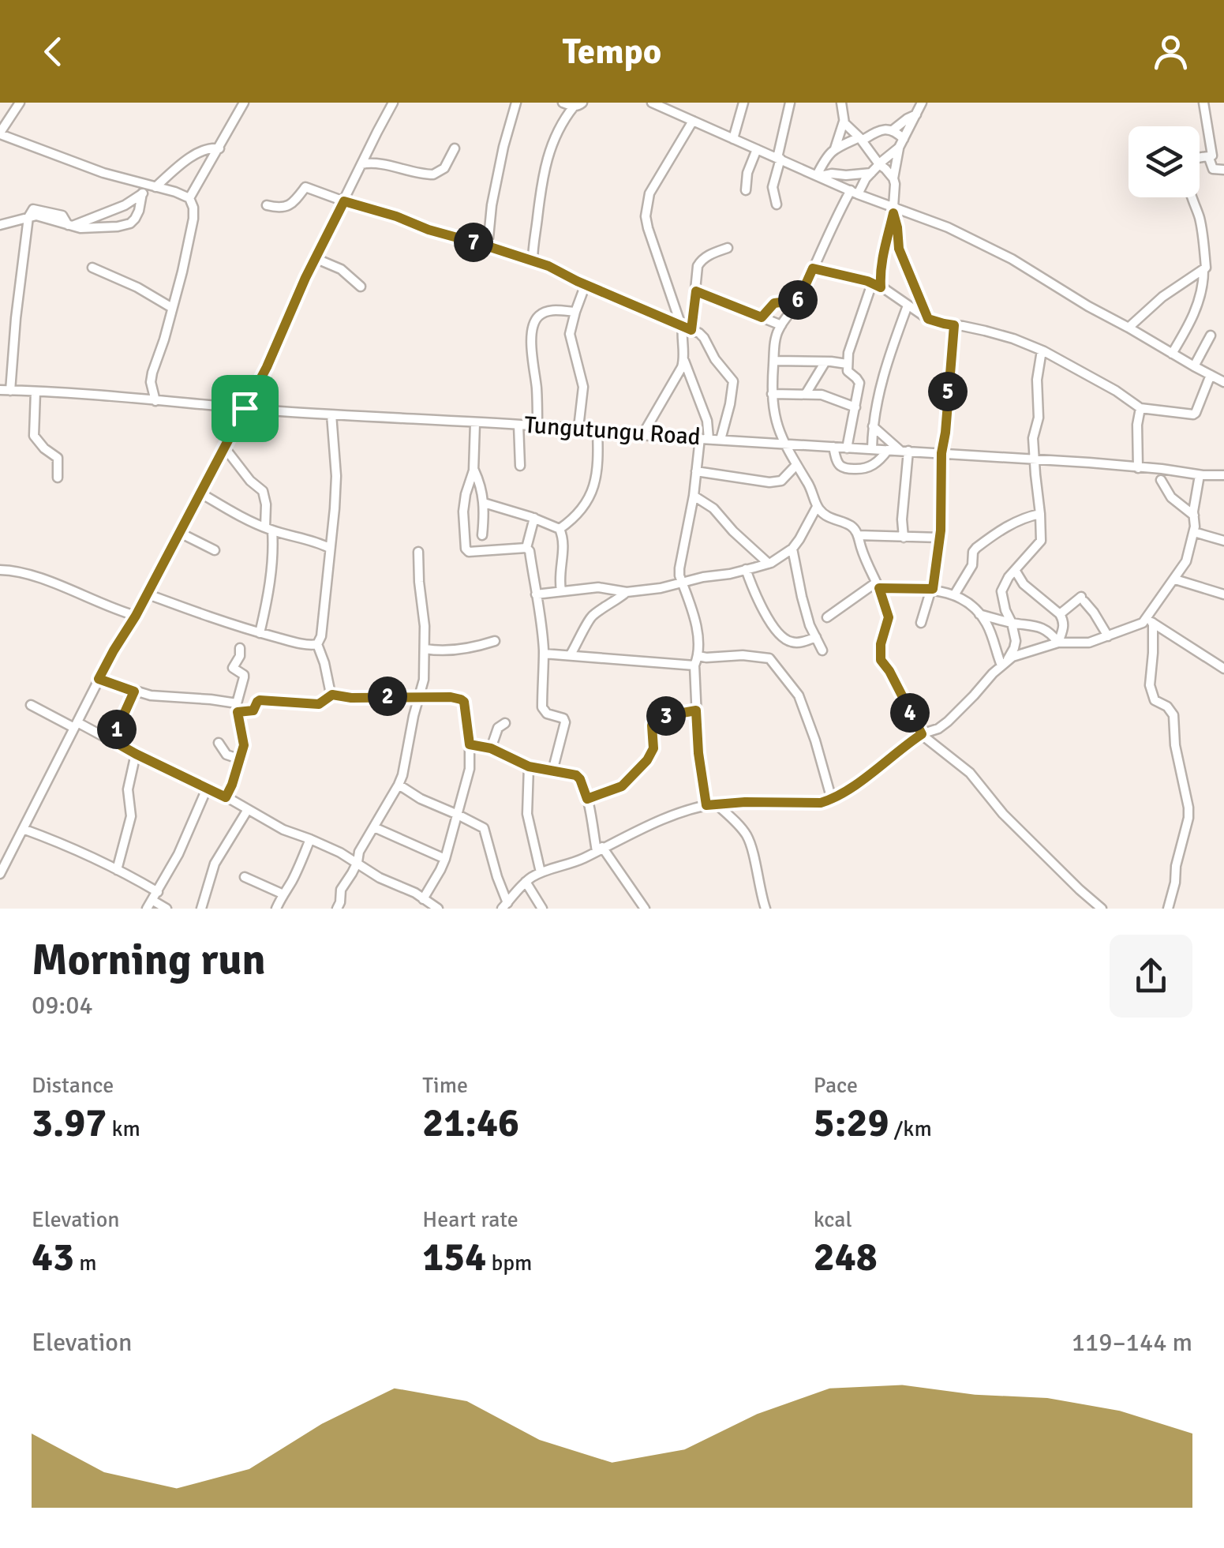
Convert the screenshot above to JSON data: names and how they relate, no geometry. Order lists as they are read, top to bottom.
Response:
{
  "streets": {
    "street": ["Tungutungu Road"]
  },
  "page": {
    "header": "Tempo",
    "pins": [
      "7",
      "6",
      "5",
      "2",
      "4",
      "3",
      "1"
    ],
    "heading": ["Morning run", "09:04"],
    "stats": [
      ["Distance", "3.97 km"],
      ["Time", "21:46"],
      ["Pace", "5:29 /km"],
      ["Elevation", "43 m"],
      ["Heart rate", "154 bpm"],
      ["kcal", "248"]
    ],
    "chart": ["Elevation", "119–144 m"]
  }
}
